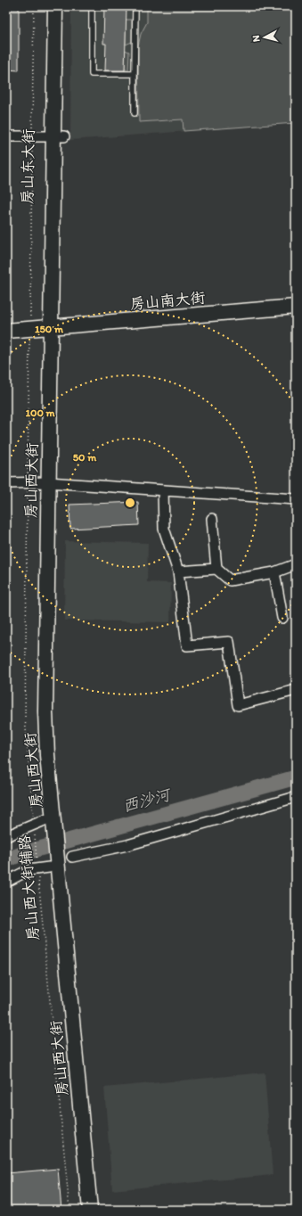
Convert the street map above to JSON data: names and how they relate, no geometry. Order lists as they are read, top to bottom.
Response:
{
  "streets": {
    "main road": ["房山东大街", "房山南大街", "房山西大街"],
    "path": ["房山西大街辅路"]
  },
  "crossings": [
    ["房山东大街", "房山南大街"],
    ["房山东大街", "房山西大街"],
    ["房山东大街", "房山西大街辅路"],
    ["房山南大街", "房山西大街"],
    ["房山南大街", "房山西大街辅路"],
    ["房山西大街", "房山西大街辅路"]
  ],
  "water": ["西沙河"],
  "north": "left",
  "rings": ["150 m", "100 m", "50 m"]
}
